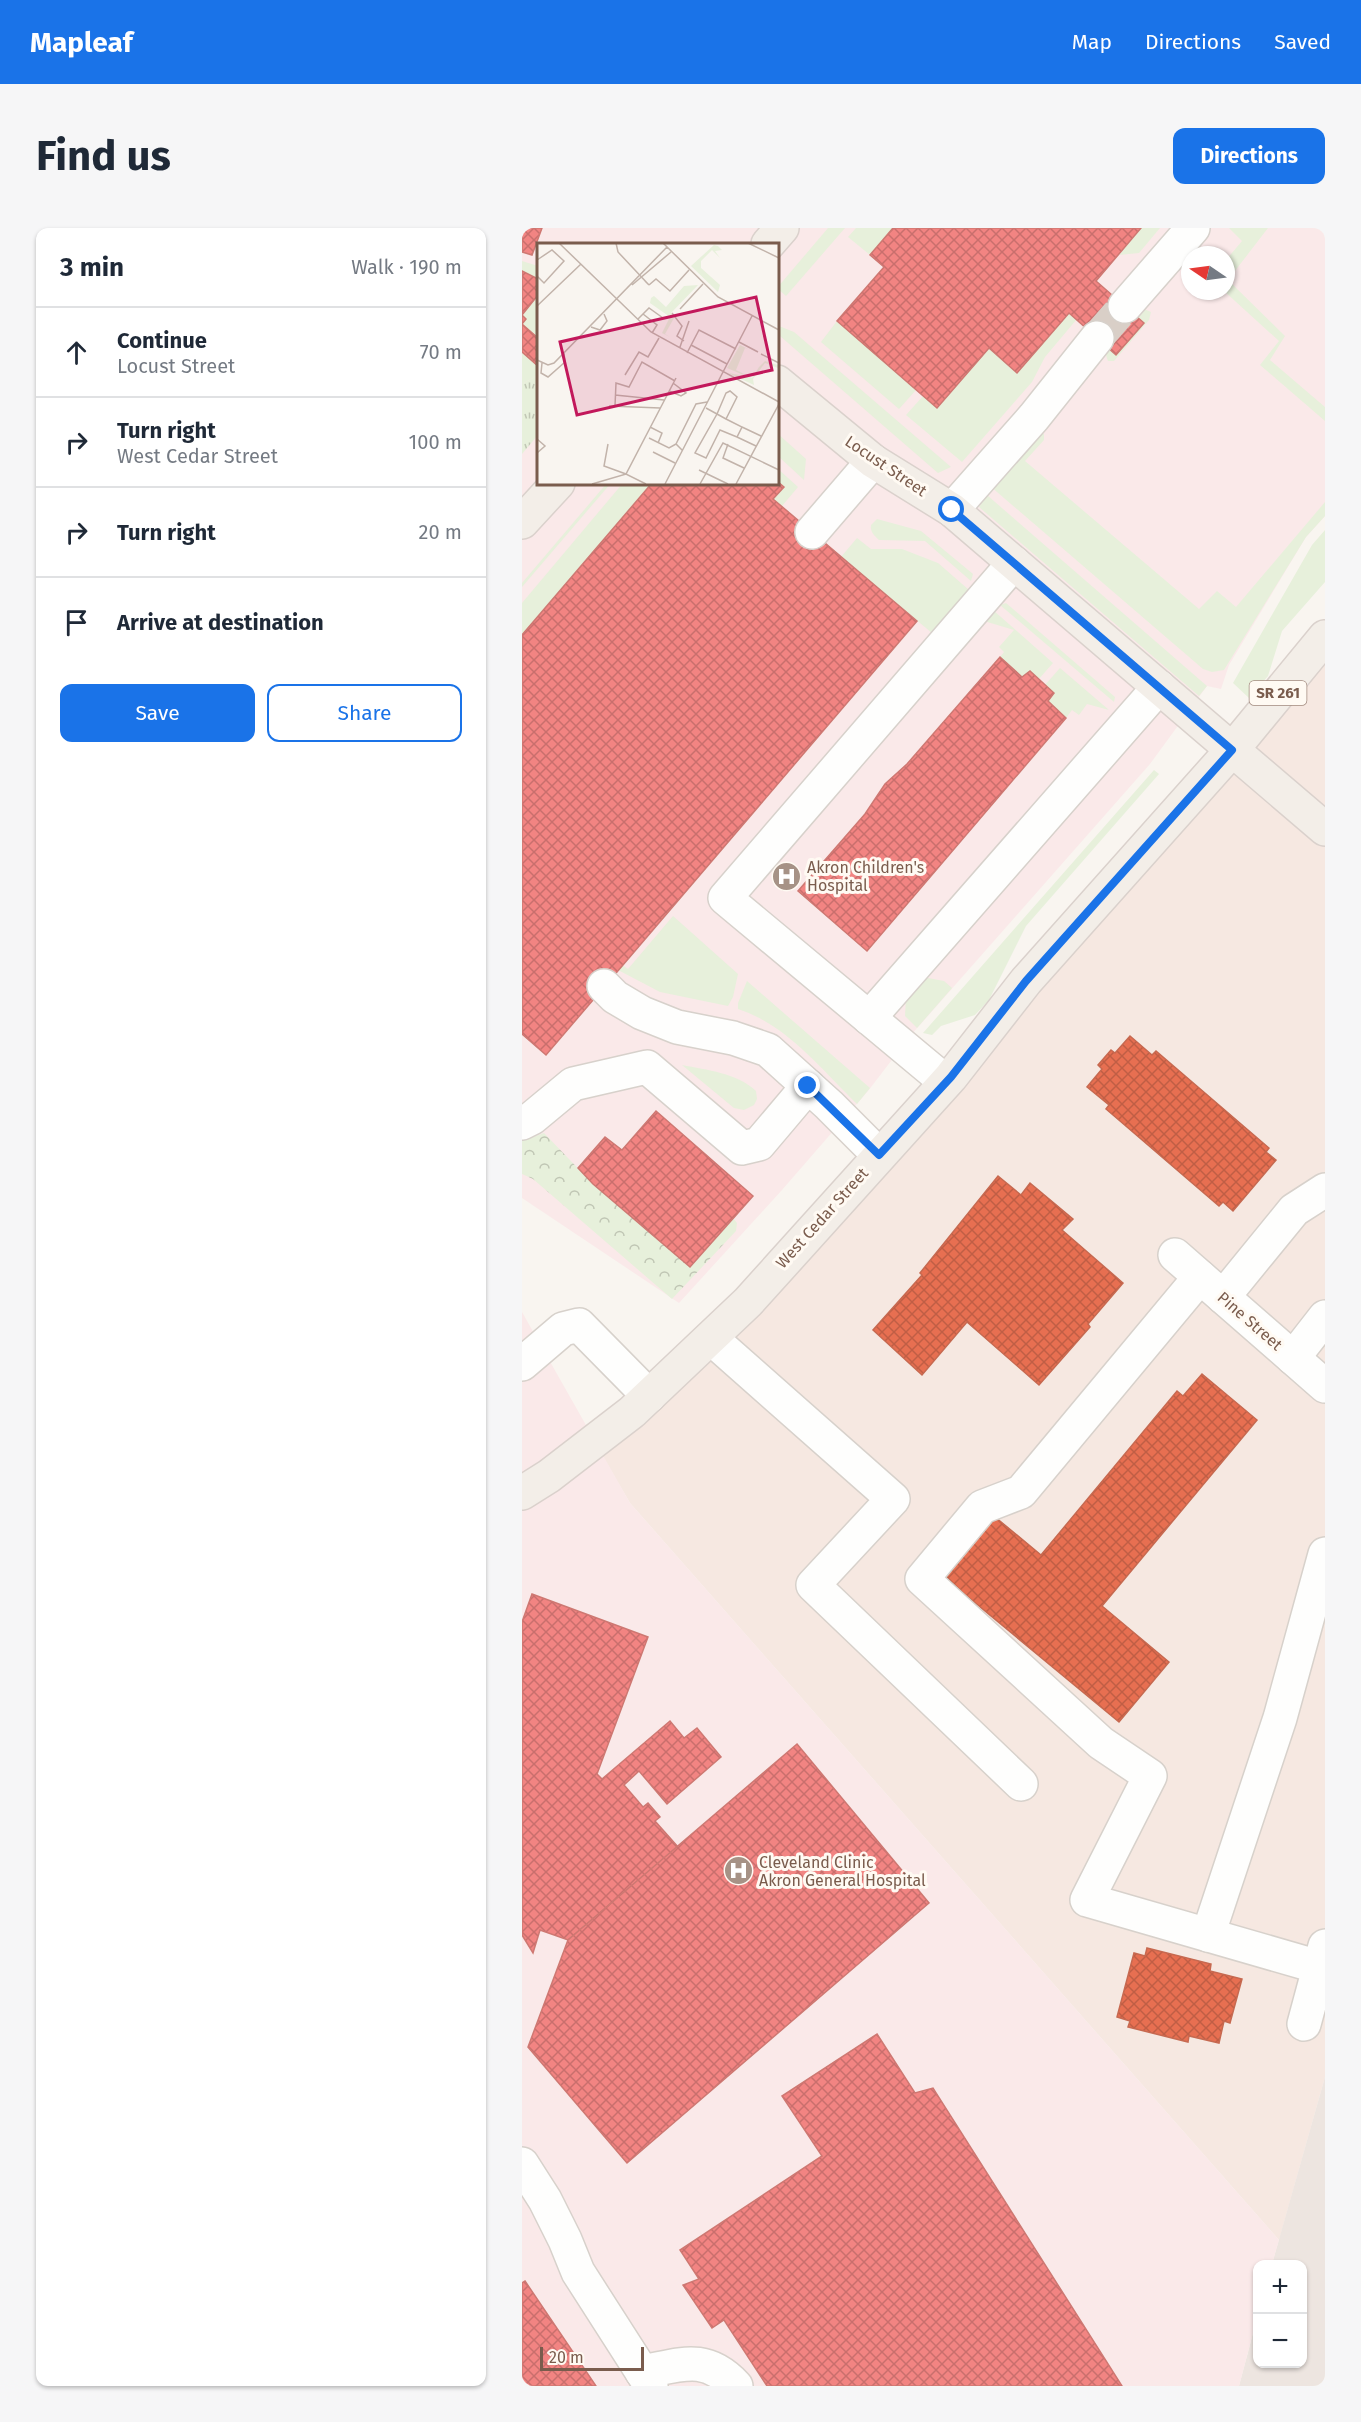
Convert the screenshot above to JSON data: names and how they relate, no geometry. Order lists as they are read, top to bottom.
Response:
{
  "streets": {
    "main road": ["Locust Street", "SR 261", "West Cedar Street"],
    "street": ["Pine Street"]
  },
  "crossings": [
    ["Locust Street", "West Cedar Street"]
  ],
  "places": {
    "hospital": ["Akron Children's Hospital", "Cleveland Clinic Akron General Hospital"]
  },
  "scale_bar": "20 m",
  "north": "left",
  "page": {
    "header": "Mapleaf",
    "nav": ["Map", "Directions", "Saved"],
    "buttons": [
      "Directions",
      ["Save", "Share"]
    ],
    "title": "Find us",
    "heading": ["3 min", "Walk · 190 m"],
    "list": [
      ["Continue", "Locust Street", "70 m"],
      ["Turn right", "West Cedar Street", "100 m"],
      ["Turn right", "20 m"],
      "Arrive at destination"
    ],
    "map_buttons": ["+", "−"],
    "scale": "20 m"
  }
}
